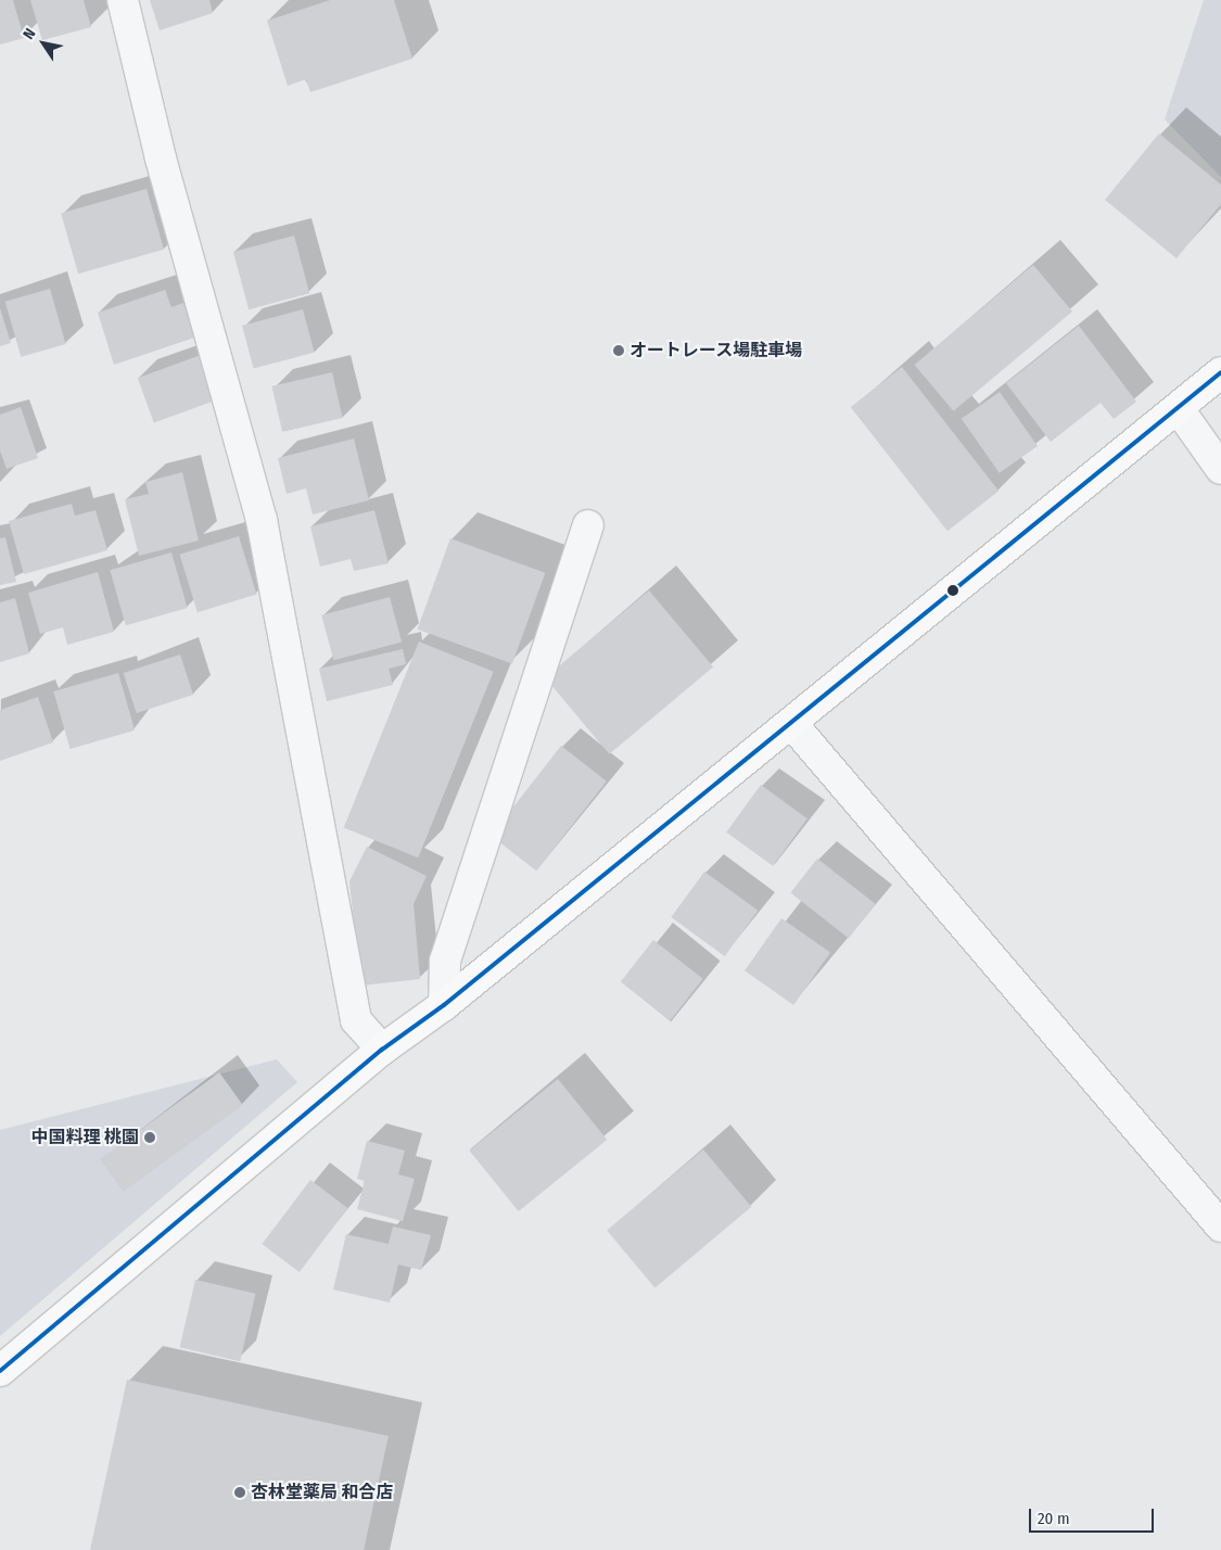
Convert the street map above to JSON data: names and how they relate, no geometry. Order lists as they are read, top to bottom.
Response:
{
  "places": ["オートレース場駐車場", "中国料理 桃園", "杏林堂薬局 和合店"],
  "scale_bar": "20 m",
  "north": "top left"
}
